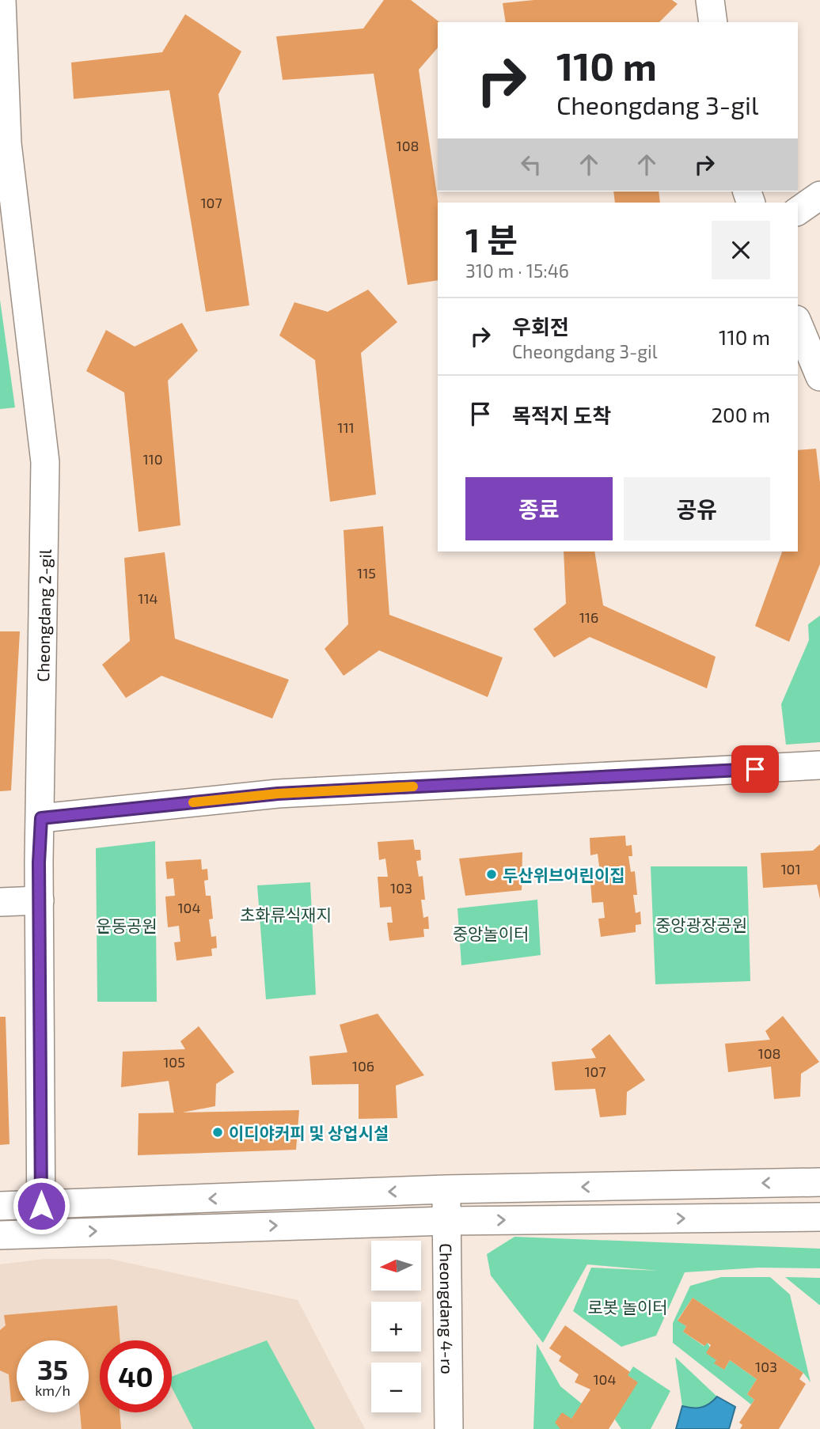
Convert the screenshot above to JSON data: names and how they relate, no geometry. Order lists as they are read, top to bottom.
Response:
{
  "streets": {
    "street": ["Cheongdang 2-gil", "Cheongdang 4-ro"]
  },
  "parks": [
    "초화류식재지",
    "중앙광장공원",
    "운동공원",
    "중앙놀이터",
    "로봇 놀이터"
  ],
  "places": ["두산위브어린이집", "이디야커피 및 상업시설"],
  "house_numbers": [
    "108",
    "107",
    "111",
    "110",
    "115",
    "114",
    "116",
    "101",
    "103",
    "104",
    "108",
    "105",
    "106",
    "107",
    "103",
    "104"
  ],
  "north": "left",
  "page": {
    "turn": ["110 m", "Cheongdang 3-gil"],
    "heading": ["1 분", "310 m · 15:46"],
    "list": [
      {
        "name": "우회전",
        "note": "Cheongdang 3-gil",
        "value": "110 m"
      },
      {
        "name": "목적지 도착",
        "value": "200 m"
      }
    ],
    "buttons": ["종료", "공유"],
    "map_buttons": ["+", "−"],
    "speed": "35 km/h",
    "limit": "40"
  }
}
